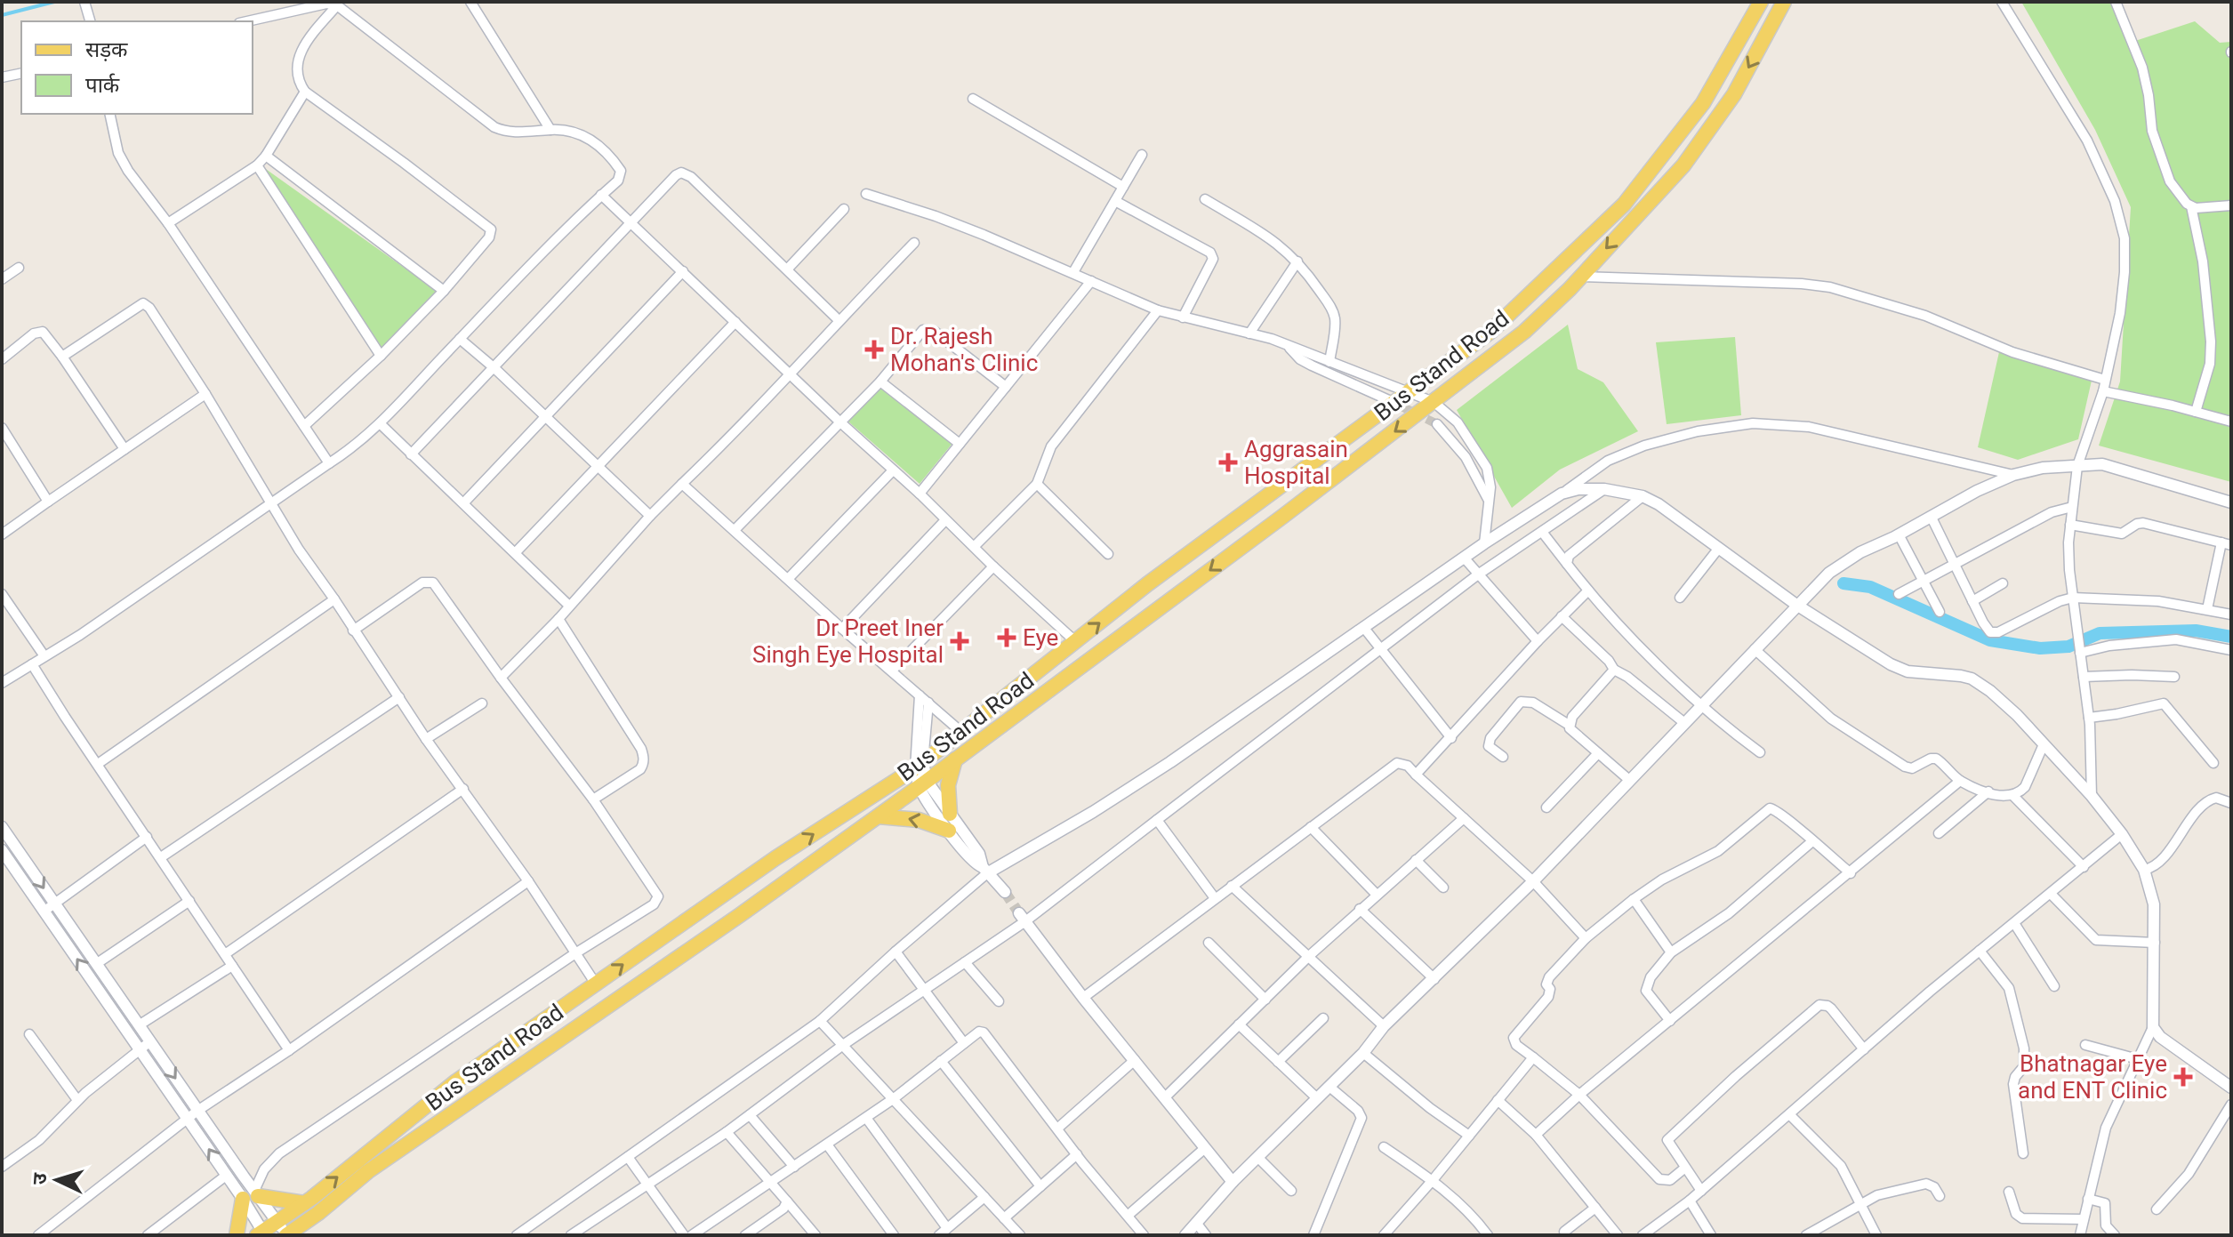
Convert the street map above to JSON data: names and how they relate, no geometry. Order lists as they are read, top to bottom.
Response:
{
  "streets": {
    "main road": ["Bus Stand Road"]
  },
  "places": {
    "health": [
      "Dr. Rajesh Mohan's Clinic",
      "Aggrasain Hospital",
      "Eye",
      "Dr Preet Iner Singh Eye Hospital",
      "Bhatnagar Eye and ENT Clinic"
    ]
  },
  "legend": ["सड़क", "पार्क"],
  "north": "left"
}
